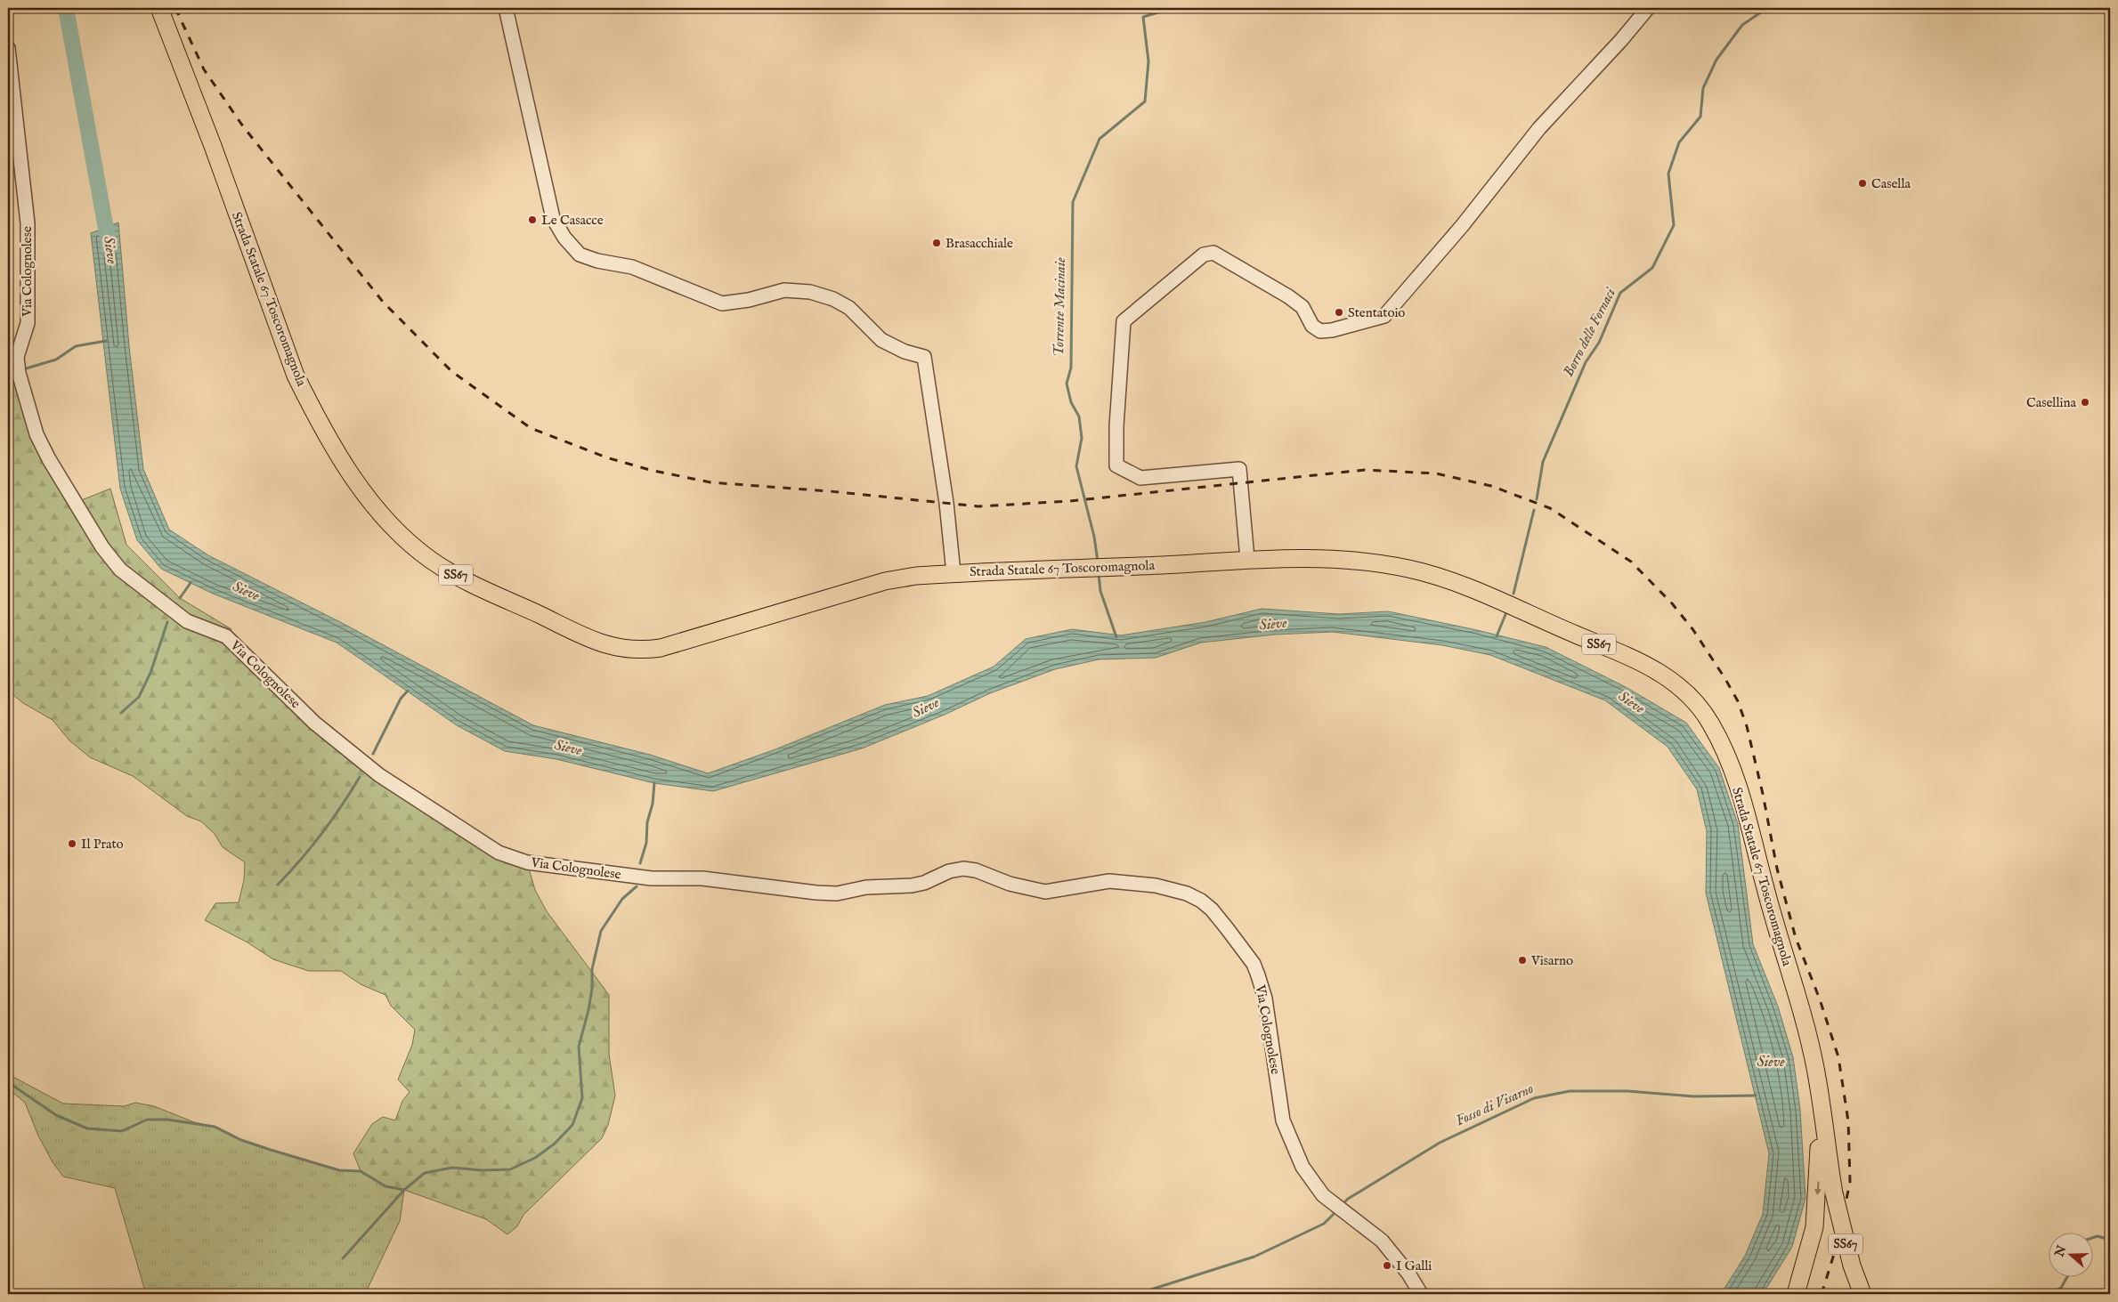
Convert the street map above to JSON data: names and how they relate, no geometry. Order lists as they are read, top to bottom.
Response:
{
  "streets": {
    "main road": ["Strada Statale 67 Toscoromagnola", "SS67"],
    "street": ["Via Colognolese"]
  },
  "water": [
    "Sieve",
    "Torrente Macinaie",
    "Borro delle Fornaci",
    "Fosso di Visarno"
  ],
  "places": [
    "Casella",
    "Le Casacce",
    "Brasacchiale",
    "Stentatoio",
    "Casellina",
    "Il Prato",
    "Visarno",
    "I Galli"
  ],
  "north": "left"
}
